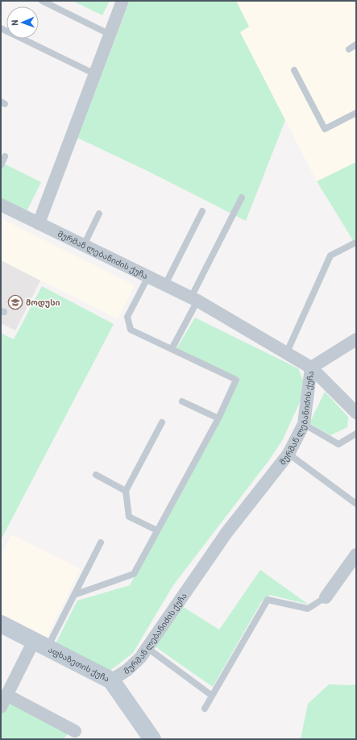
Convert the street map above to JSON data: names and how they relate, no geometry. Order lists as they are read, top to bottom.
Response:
{
  "streets": {
    "street": ["მურმან ლებანიძის ქუჩა", "აფხაზეთის ქუჩა"]
  },
  "crossings": [
    ["მურმან ლებანიძის ქუჩა", "აფხაზეთის ქუჩა"]
  ],
  "places": {
    "school or university": ["მოდუსი"]
  },
  "north": "left"
}
